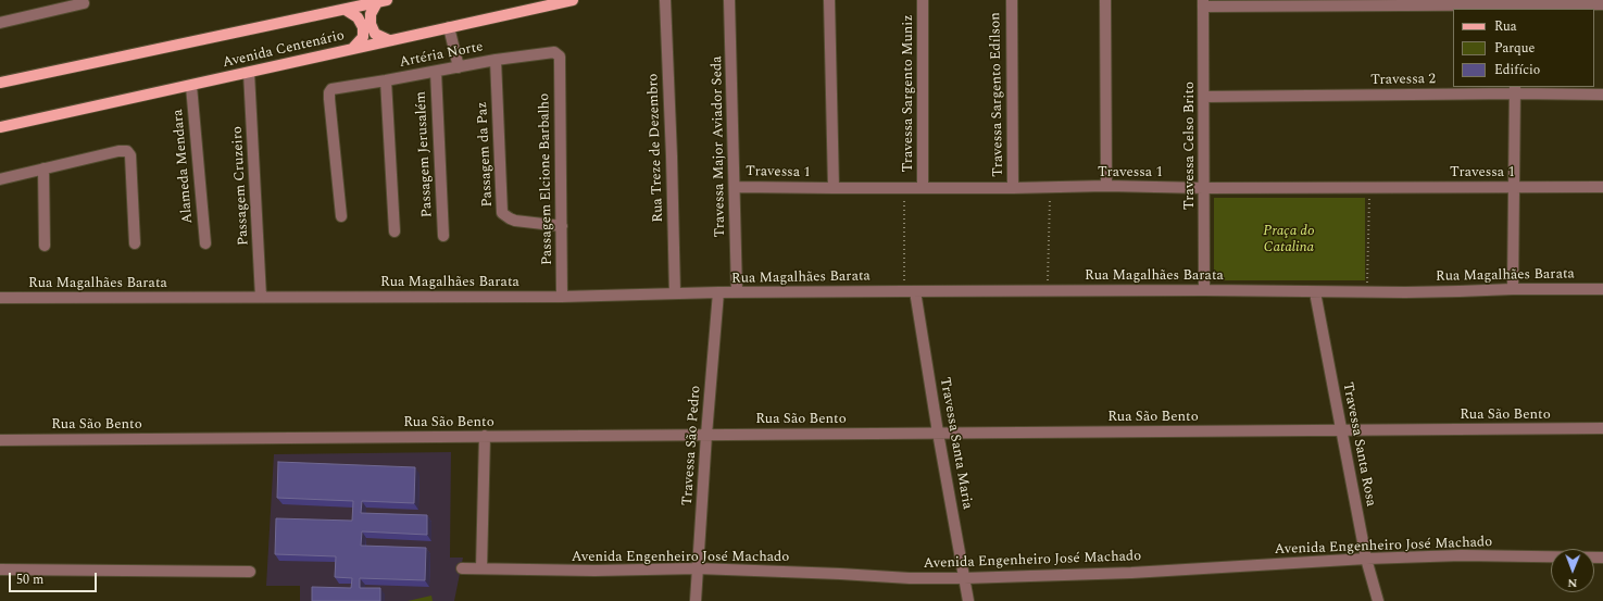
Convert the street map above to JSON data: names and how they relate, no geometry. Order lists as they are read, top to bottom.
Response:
{
  "streets": {
    "main road": ["Avenida Centenário"],
    "street": [
      "Artéria Norte",
      "Travessa 2",
      "Travessa Sargento Muniz",
      "Travessa Sargento Edílson",
      "Travessa Celso Brito",
      "Travessa Major Aviador Seda",
      "Rua Treze de Dezembro",
      "Passagem Jerusalém",
      "Passagem da Paz",
      "Alameda Mendara",
      "Travessa 1",
      "Passagem Elcione Barbalho",
      "Passagem Cruzeiro",
      "Rua Magalhães Barata",
      "Rua São Bento",
      "Travessa Santa Maria",
      "Travessa Santa Rosa",
      "Travessa São Pedro",
      "Avenida Engenheiro José Machado"
    ]
  },
  "crossings": [
    ["Avenida Centenário", "Alameda Mendara"],
    ["Avenida Centenário", "Passagem Cruzeiro"],
    ["Artéria Norte", "Passagem Jerusalém"],
    ["Artéria Norte", "Passagem da Paz"],
    ["Artéria Norte", "Passagem Elcione Barbalho"],
    ["Travessa 2", "Travessa Celso Brito"],
    ["Travessa Sargento Muniz", "Travessa 1"],
    ["Travessa Sargento Edílson", "Travessa 1"],
    ["Travessa Celso Brito", "Travessa 1"],
    ["Travessa Celso Brito", "Rua Magalhães Barata"],
    ["Travessa Major Aviador Seda", "Travessa 1"],
    ["Travessa Major Aviador Seda", "Rua Magalhães Barata"],
    ["Rua Treze de Dezembro", "Rua Magalhães Barata"],
    ["Passagem da Paz", "Passagem Elcione Barbalho"],
    ["Passagem Elcione Barbalho", "Rua Magalhães Barata"],
    ["Passagem Cruzeiro", "Rua Magalhães Barata"],
    ["Rua Magalhães Barata", "Travessa Santa Maria"],
    ["Rua Magalhães Barata", "Travessa Santa Rosa"],
    ["Rua Magalhães Barata", "Travessa São Pedro"],
    ["Rua São Bento", "Travessa Santa Maria"],
    ["Rua São Bento", "Travessa Santa Rosa"],
    ["Rua São Bento", "Travessa São Pedro"],
    ["Travessa Santa Maria", "Avenida Engenheiro José Machado"],
    ["Travessa Santa Rosa", "Avenida Engenheiro José Machado"],
    ["Travessa São Pedro", "Avenida Engenheiro José Machado"]
  ],
  "parks": ["Praça do Catalina"],
  "legend": ["Rua", "Parque", "Edifício"],
  "scale_bar": "50 m",
  "north": "bottom"
}
